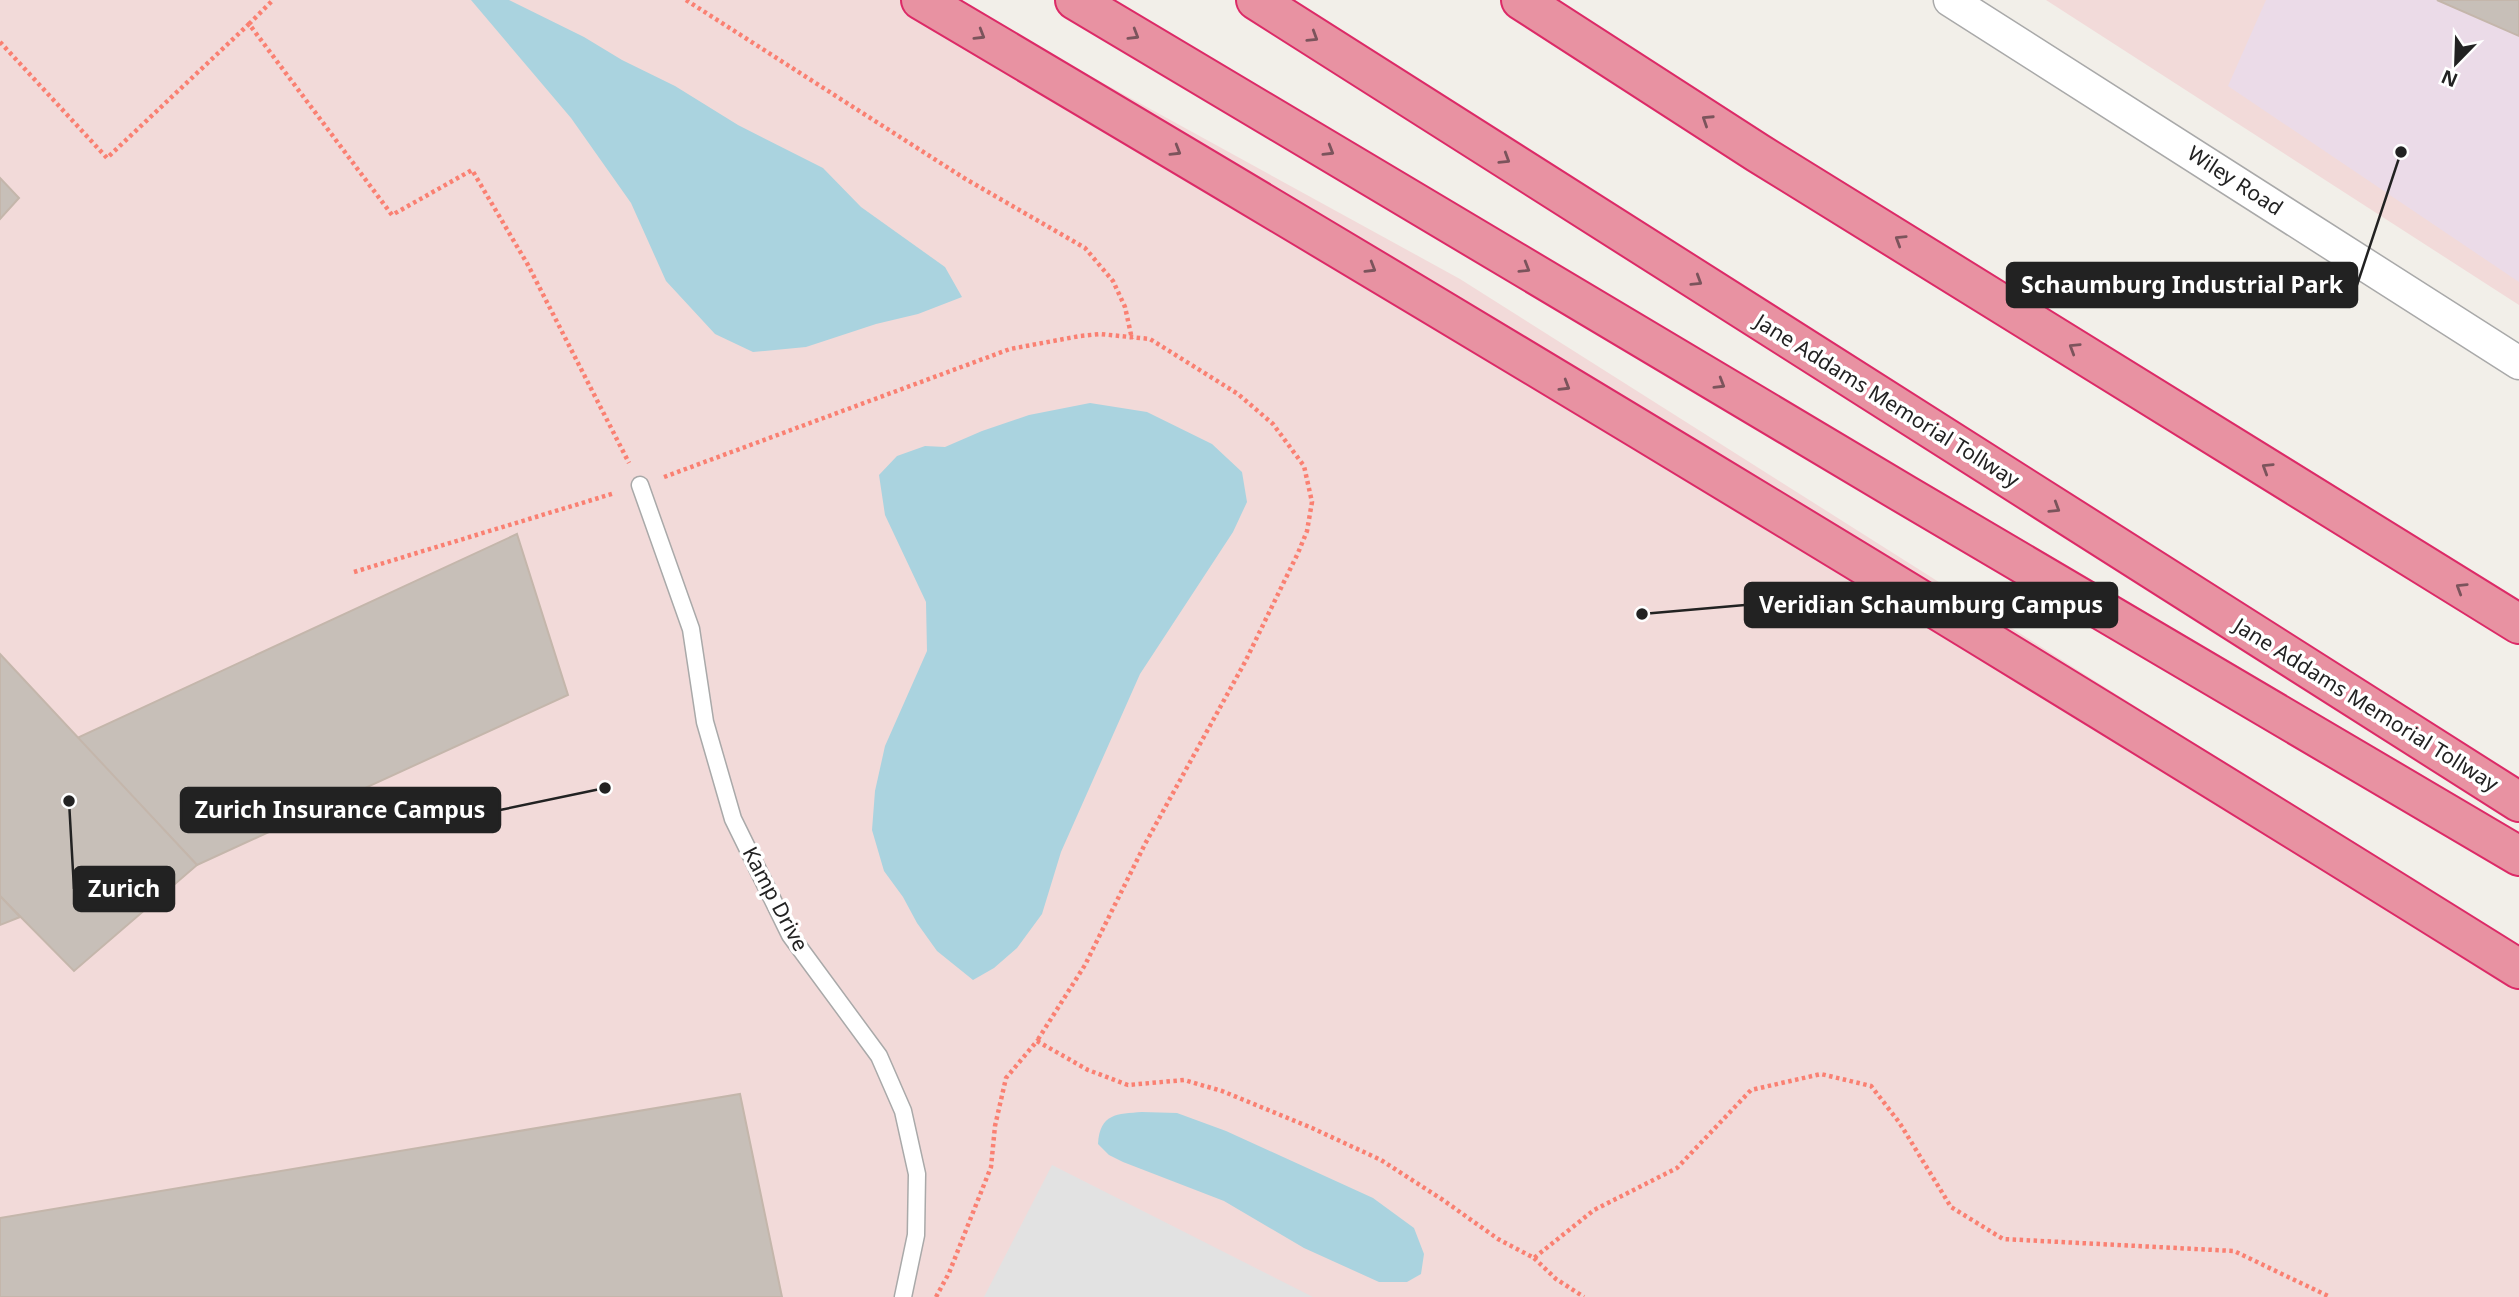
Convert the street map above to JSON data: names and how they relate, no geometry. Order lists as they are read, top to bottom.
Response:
{
  "streets": {
    "highway": ["Jane Addams Memorial Tollway"],
    "street": ["Wiley Road"],
    "lane": ["Kamp Drive"]
  },
  "places": [
    "Schaumburg Industrial Park",
    "Veridian Schaumburg Campus",
    "Zurich Insurance Campus",
    "Zurich"
  ],
  "north": "bottom left"
}
